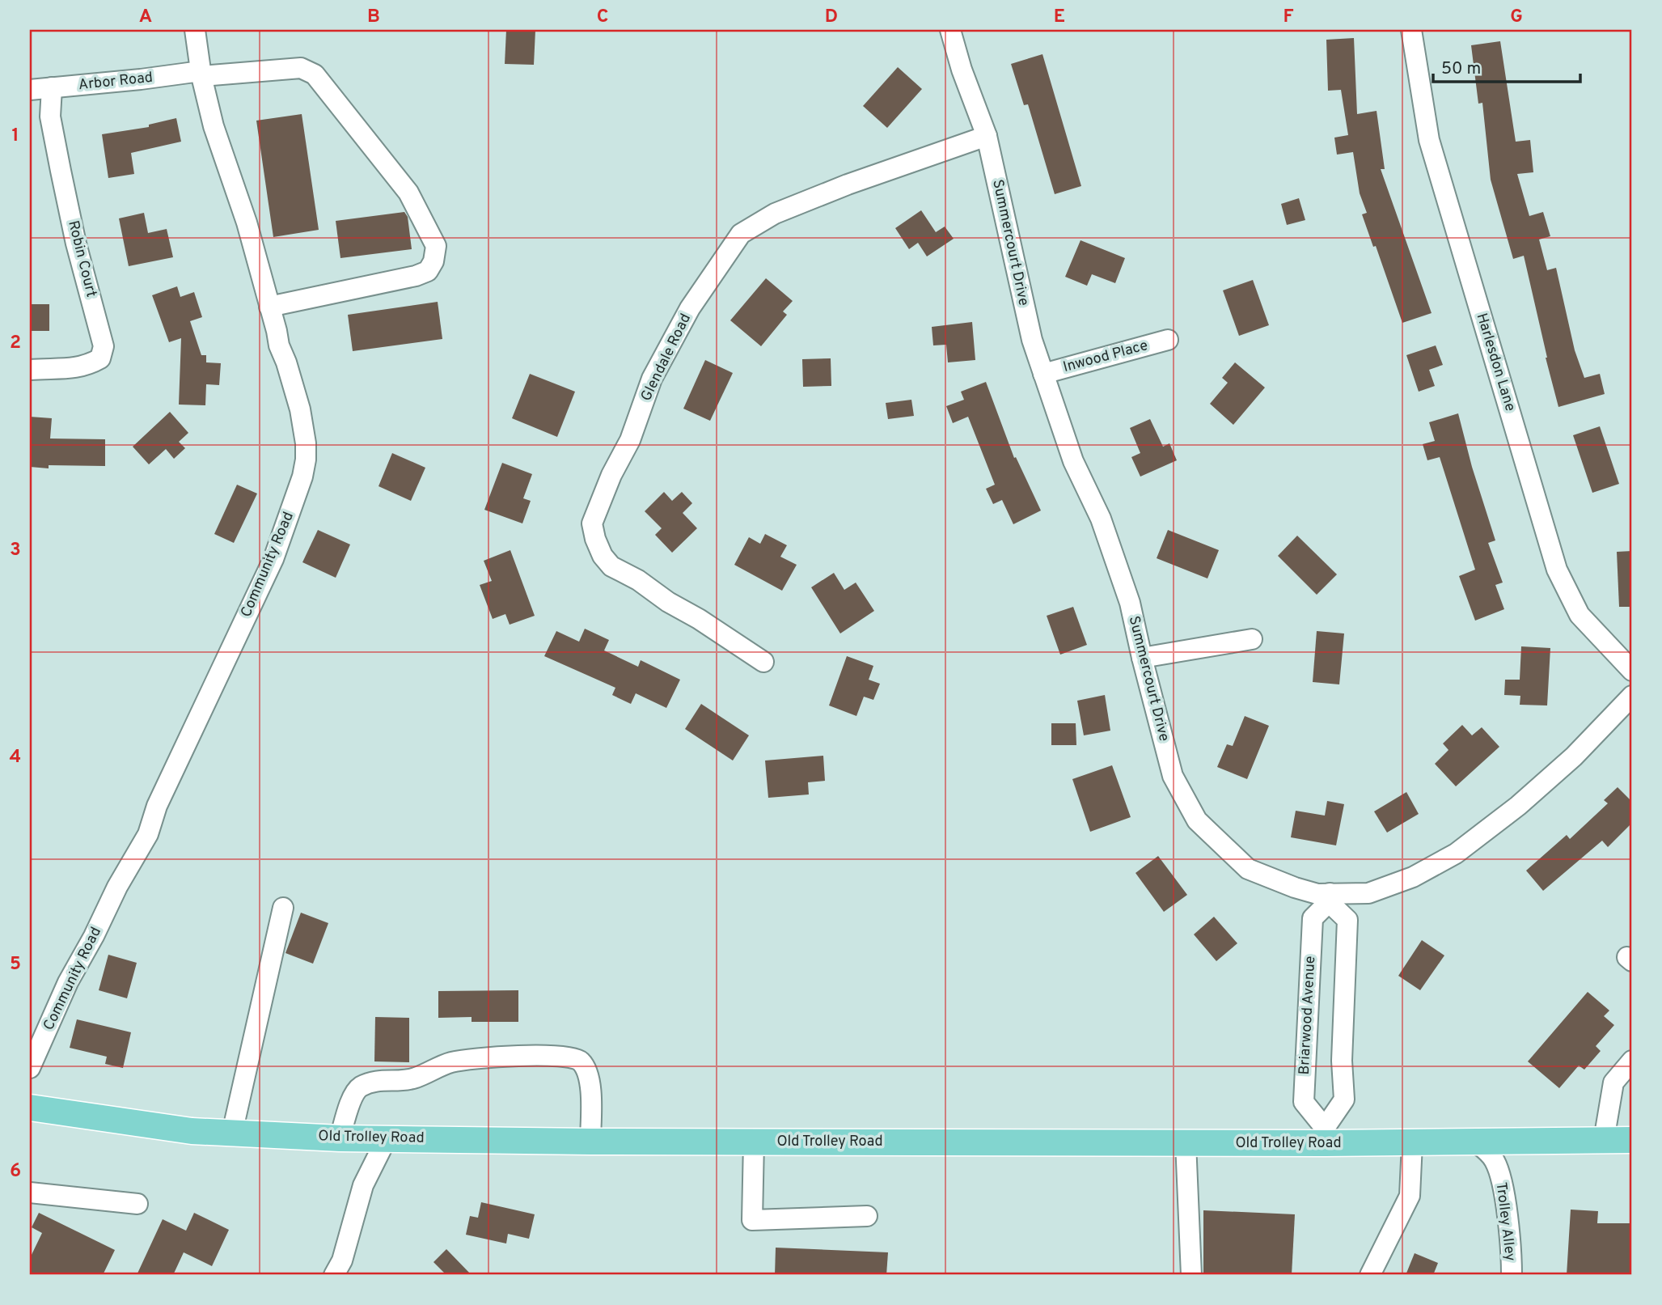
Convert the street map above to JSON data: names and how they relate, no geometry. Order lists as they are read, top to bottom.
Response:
{
  "streets": {
    "main road": ["Old Trolley Road"],
    "street": [
      "Arbor Road",
      "Summercourt Drive",
      "Robin Court",
      "Inwood Place",
      "Glendale Road",
      "Harlesdon Lane",
      "Community Road",
      "Briarwood Avenue",
      "Trolley Alley"
    ]
  },
  "crossings": [
    ["Arbor Road", "Robin Court"],
    ["Arbor Road", "Community Road"],
    ["Summercourt Drive", "Inwood Place"],
    ["Summercourt Drive", "Glendale Road"],
    ["Summercourt Drive", "Briarwood Avenue"],
    ["Briarwood Avenue", "Old Trolley Road"],
    ["Old Trolley Road", "Trolley Alley"]
  ],
  "scale_bar": "50 m",
  "grid": {
    "columns": [
      "A",
      "B",
      "C",
      "D",
      "E",
      "F",
      "G"
    ],
    "rows": [
      "1",
      "2",
      "3",
      "4",
      "5",
      "6"
    ]
  }
}
